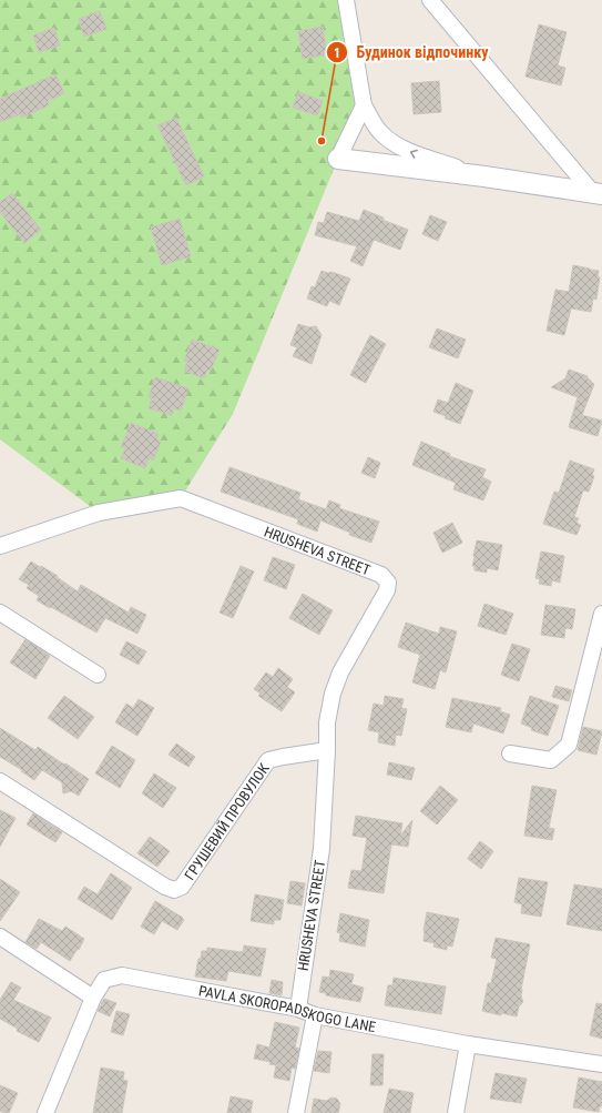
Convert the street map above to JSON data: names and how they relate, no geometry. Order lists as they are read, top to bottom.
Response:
{
  "streets": {
    "street": ["HRUSHEVA STREET", "ГРУШЕВИЙ ПРОВУЛОК", "PAVLA SKOROPADSKOGO LANE"]
  },
  "crossings": [
    ["HRUSHEVA STREET", "ГРУШЕВИЙ ПРОВУЛОК"],
    ["HRUSHEVA STREET", "PAVLA SKOROPADSKOGO LANE"]
  ],
  "places": ["Будинок відпочинку"]
}
